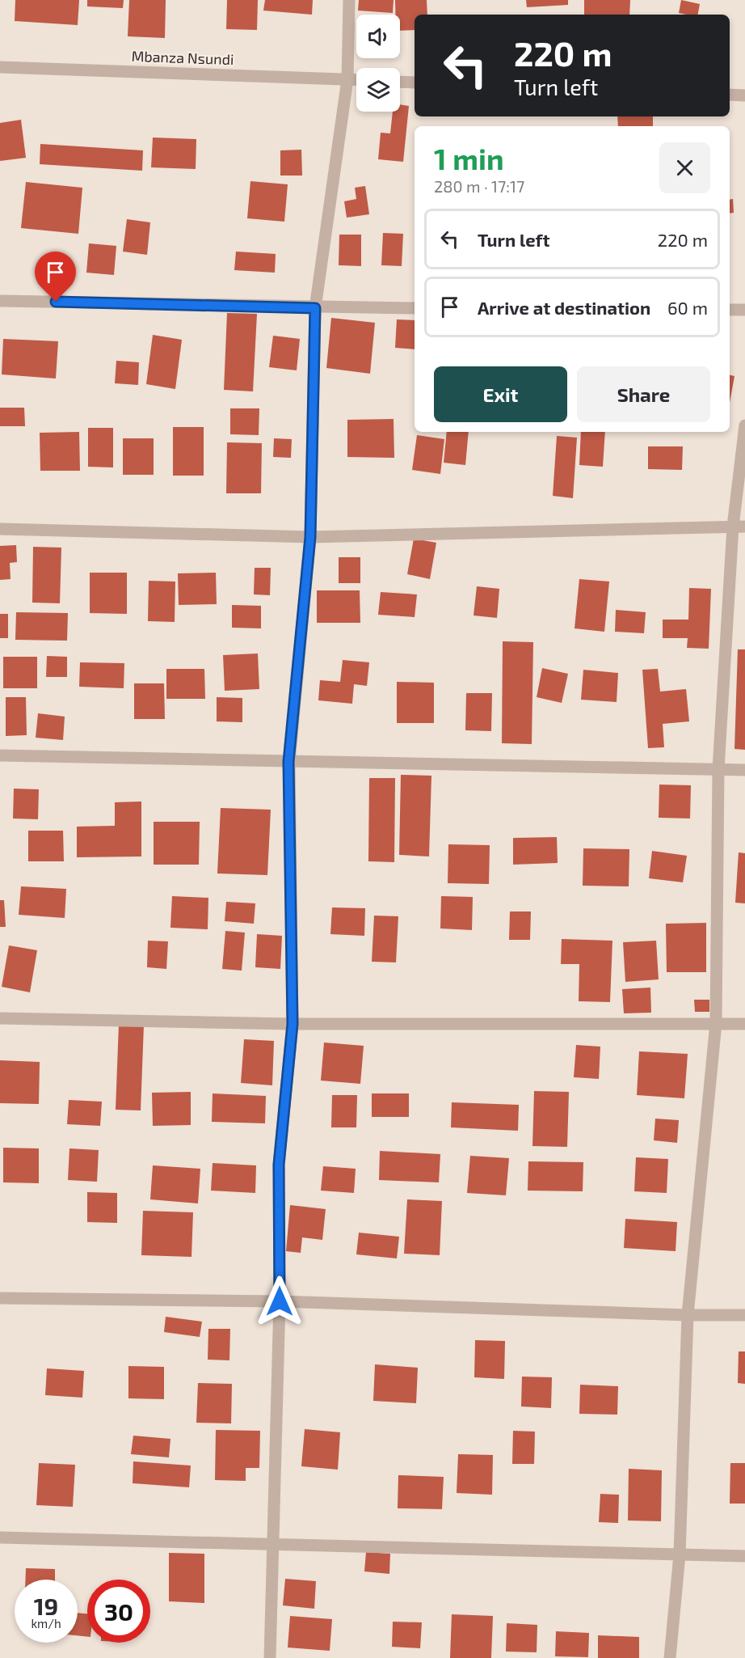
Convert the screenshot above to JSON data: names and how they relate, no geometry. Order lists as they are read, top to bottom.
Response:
{
  "streets": {
    "street": ["Mbanza Nsundi"]
  },
  "page": {
    "turn": ["220 m", "Turn left"],
    "heading": ["1 min", "280 m · 17:17"],
    "list": [
      {
        "name": "Turn left",
        "value": "220 m"
      },
      {
        "name": "Arrive at destination",
        "value": "60 m"
      }
    ],
    "buttons": ["Exit", "Share"],
    "speed": "19 km/h",
    "limit": "30"
  }
}
